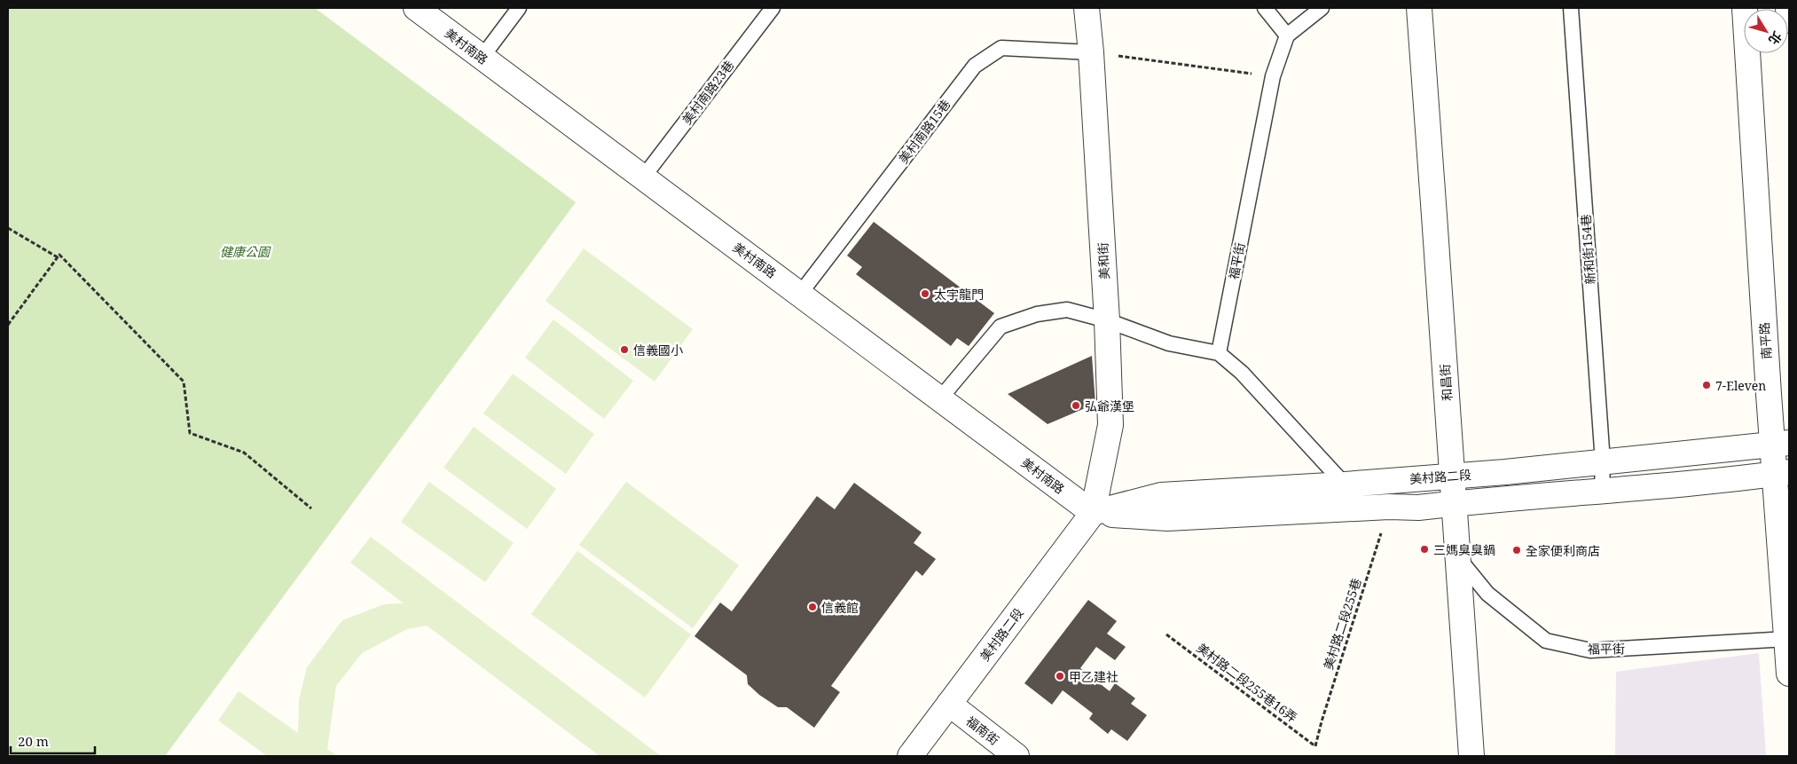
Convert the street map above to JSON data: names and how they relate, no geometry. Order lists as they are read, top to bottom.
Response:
{
  "streets": {
    "street": [
      "美村南路",
      "美和街",
      "南平路",
      "和昌街",
      "美村路二段",
      "福南街"
    ],
    "lane": [
      "美村南路23巷",
      "美村南路15巷",
      "新和街154巷",
      "福平街"
    ],
    "path": ["美村路二段255巷", "美村路二段255巷16弄"]
  },
  "crossings": [
    ["美村南路", "美村南路23巷"],
    ["美村南路", "美村南路15巷"],
    ["美村南路", "美和街"],
    ["美村南路", "美村路二段"],
    ["美村南路15巷", "美和街"],
    ["新和街154巷", "美村路二段"],
    ["美和街", "美村路二段"],
    ["福平街", "南平路"],
    ["福平街", "和昌街"],
    ["南平路", "美村路二段"],
    ["和昌街", "美村路二段"],
    ["美村路二段", "福南街"],
    ["美村路二段255巷", "美村路二段255巷16弄"]
  ],
  "parks": ["健康公園"],
  "places": [
    "太宇龍門",
    "信義國小",
    "7-Eleven",
    "弘爺漢堡",
    "三媽臭臭鍋",
    "全家便利商店",
    "信義館",
    "甲乙建社"
  ],
  "scale_bar": "20 m",
  "north": "bottom right"
}
